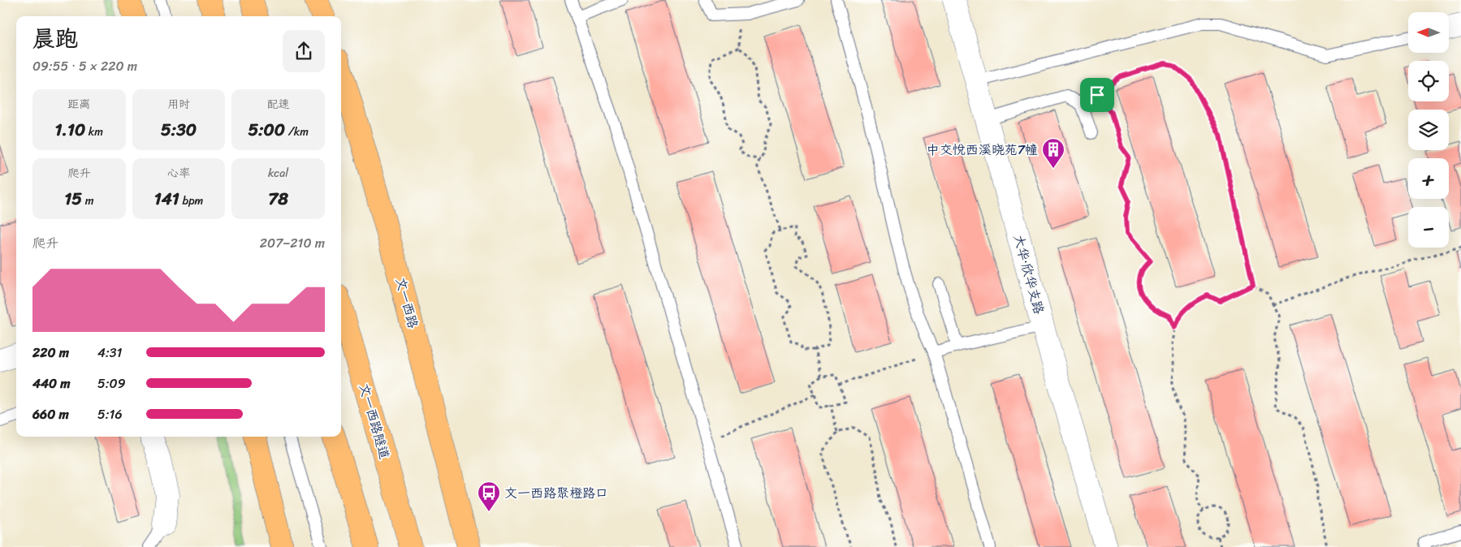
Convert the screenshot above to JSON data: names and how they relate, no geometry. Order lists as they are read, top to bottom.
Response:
{
  "streets": {
    "main road": ["文一西路", "文一西路隧道"],
    "street": ["大华·欣华支路"]
  },
  "places": {
    "building": ["中交悦西溪晓苑7幢"],
    "bus stop": ["文一西路聚橙路口"]
  },
  "north": "left",
  "page": {
    "map_buttons": ["+", "−"],
    "heading": ["晨跑", "09:55 · 5 × 220 m"],
    "stats": [
      ["距离", "1.10 km"],
      ["用时", "5:30"],
      ["配速", "5:00 /km"],
      ["爬升", "15 m"],
      ["心率", "141 bpm"],
      ["kcal", "78"]
    ],
    "chart": ["爬升", "207–210 m"],
    "list": [
      {
        "name": "220 m",
        "note": "4:31"
      },
      {
        "name": "440 m",
        "note": "5:09"
      },
      {
        "name": "660 m",
        "note": "5:16"
      }
    ]
  }
}
